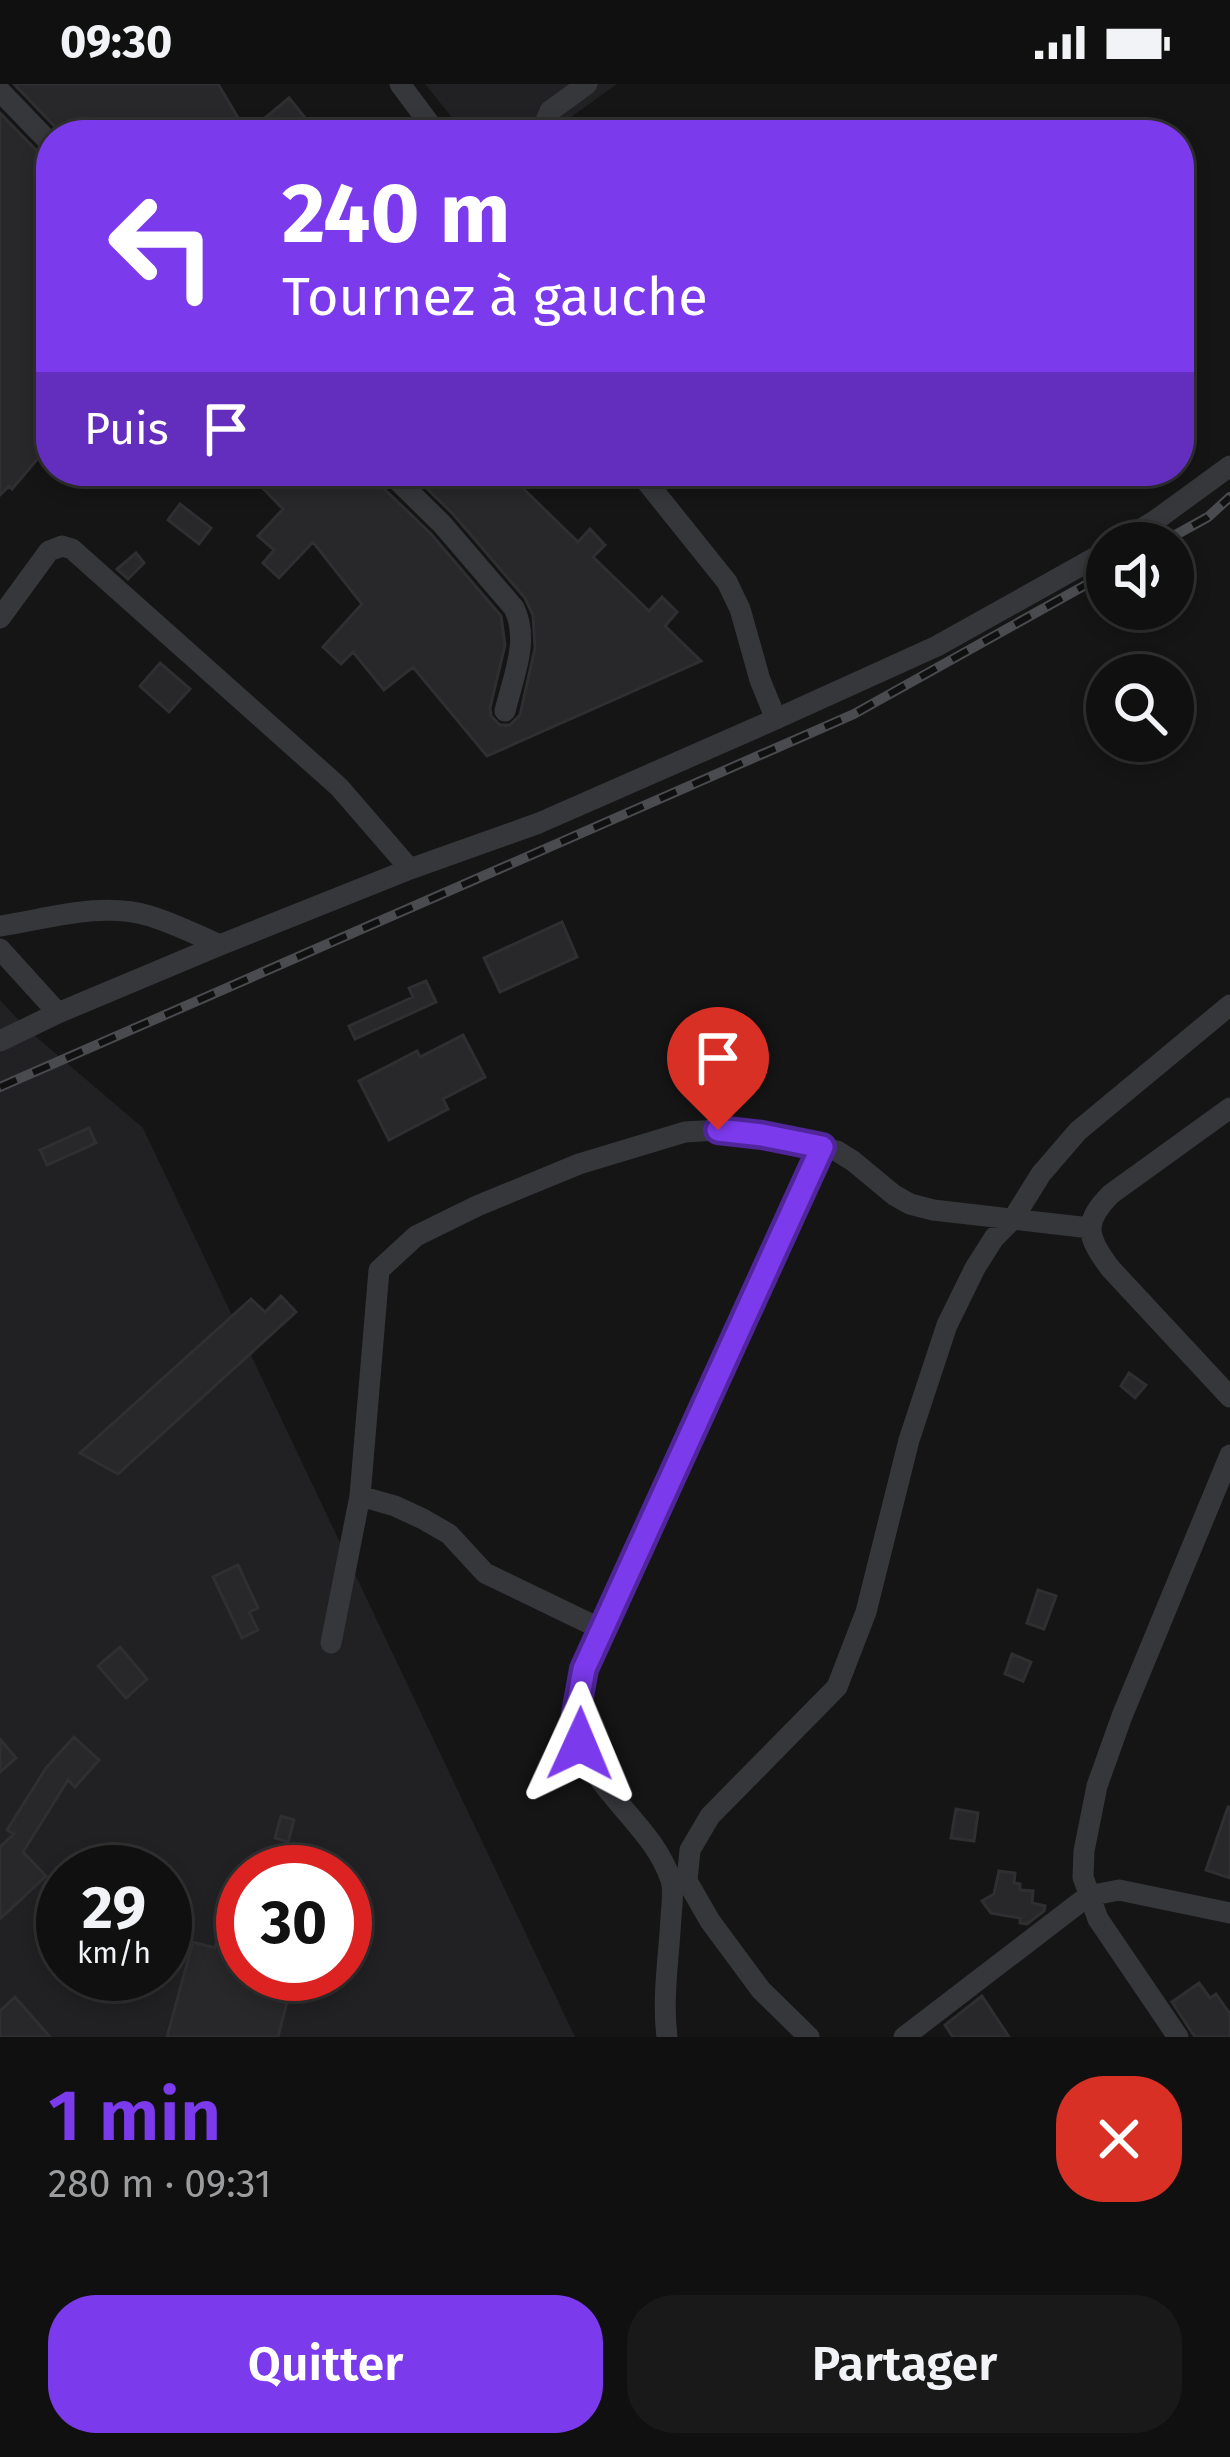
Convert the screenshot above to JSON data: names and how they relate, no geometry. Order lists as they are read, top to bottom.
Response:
{
  "page": {
    "status": "09:30",
    "turn": ["240 m", "Tournez à gauche"],
    "then": "Puis",
    "speed": "29 km/h",
    "limit": "30",
    "heading": ["1 min", "280 m · 09:31"],
    "buttons": ["Quitter", "Partager"]
  }
}
